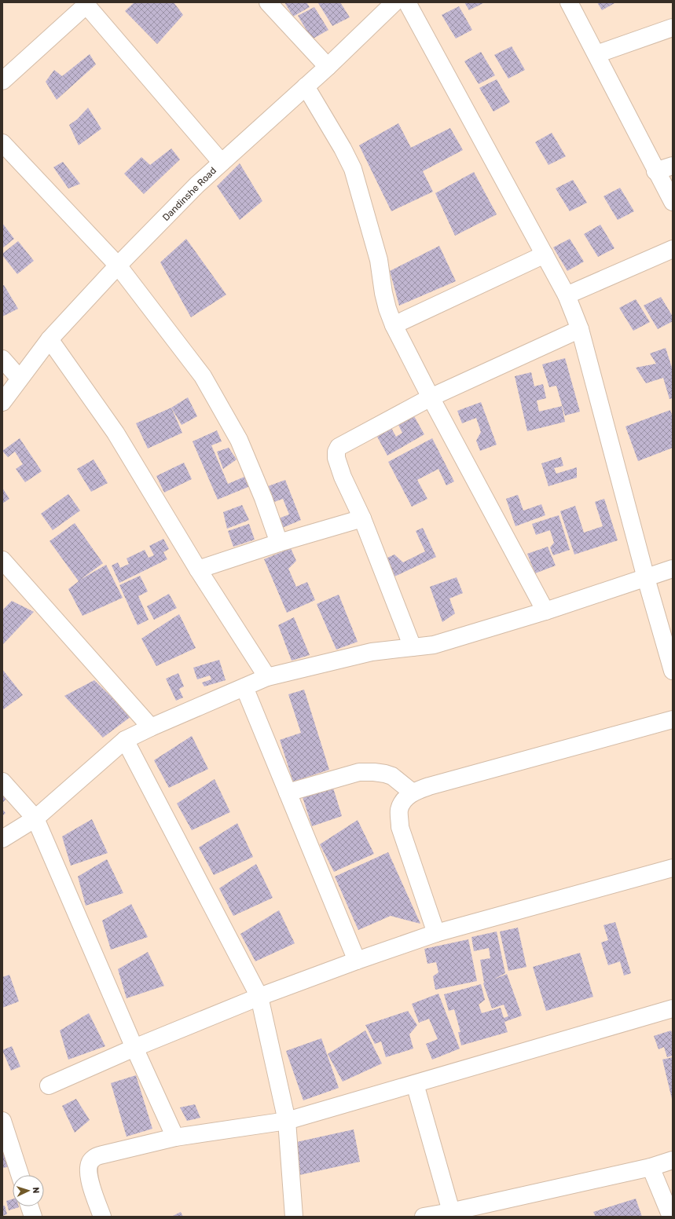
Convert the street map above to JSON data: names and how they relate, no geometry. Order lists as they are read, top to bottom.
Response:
{
  "streets": {
    "street": ["Dandinshe Road"]
  },
  "north": "right"
}
